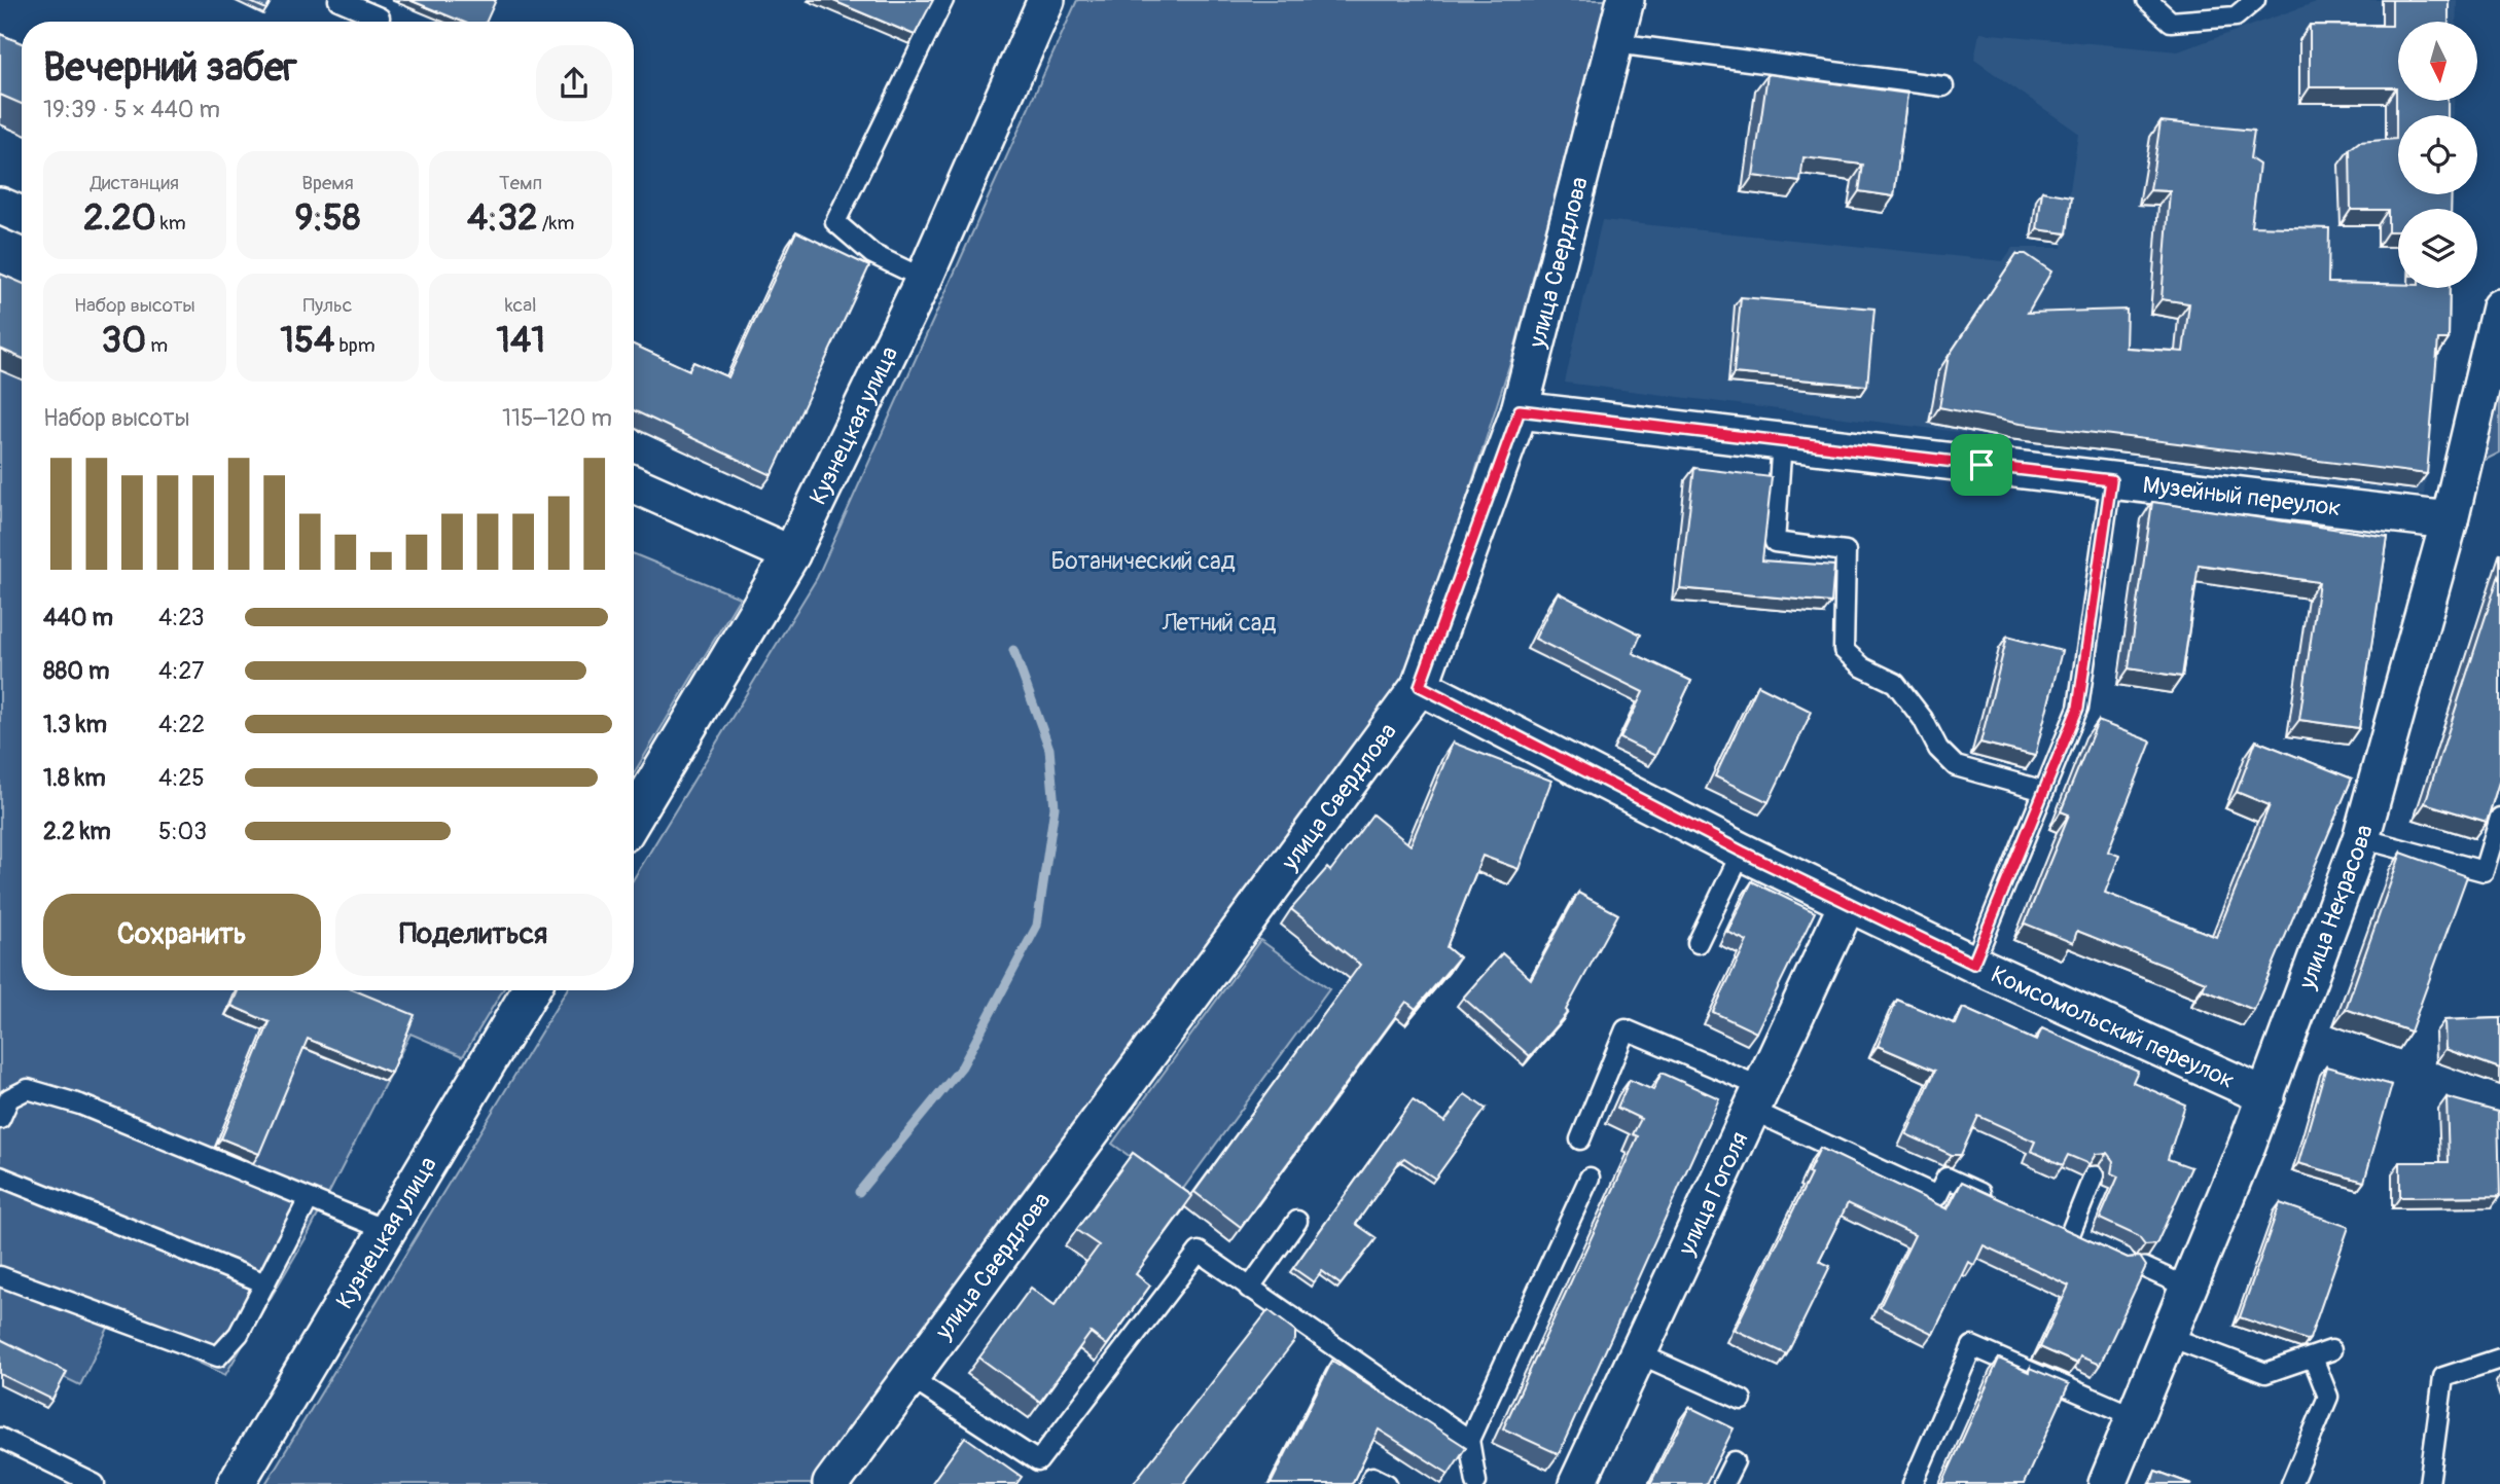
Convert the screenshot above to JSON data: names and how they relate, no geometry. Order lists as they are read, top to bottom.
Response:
{
  "streets": {
    "street": [
      "улица Свердлова",
      "Кузнецкая улица",
      "Музейный переулок",
      "улица Некрасова",
      "Комсомольский переулок",
      "улица Гоголя"
    ]
  },
  "crossings": [
    ["улица Свердлова", "Музейный переулок"],
    ["улица Свердлова", "Комсомольский переулок"],
    ["Музейный переулок", "улица Некрасова"],
    ["улица Некрасова", "Комсомольский переулок"],
    ["Комсомольский переулок", "улица Гоголя"]
  ],
  "parks": ["Ботанический сад", "Летний сад"],
  "north": "bottom",
  "page": {
    "heading": ["Вечерний забег", "19:39 · 5 × 440 m"],
    "stats": [
      ["Дистанция", "2.20 km"],
      ["Время", "9:58"],
      ["Темп", "4:32 /km"],
      ["Набор высоты", "30 m"],
      ["Пульс", "154 bpm"],
      ["kcal", "141"]
    ],
    "chart": ["Набор высоты", "115–120 m"],
    "list": [
      {
        "name": "440 m",
        "note": "4:23"
      },
      {
        "name": "880 m",
        "note": "4:27"
      },
      {
        "name": "1.3 km",
        "note": "4:22"
      },
      {
        "name": "1.8 km",
        "note": "4:25"
      },
      {
        "name": "2.2 km",
        "note": "5:03"
      }
    ],
    "buttons": ["Сохранить", "Поделиться"]
  }
}
